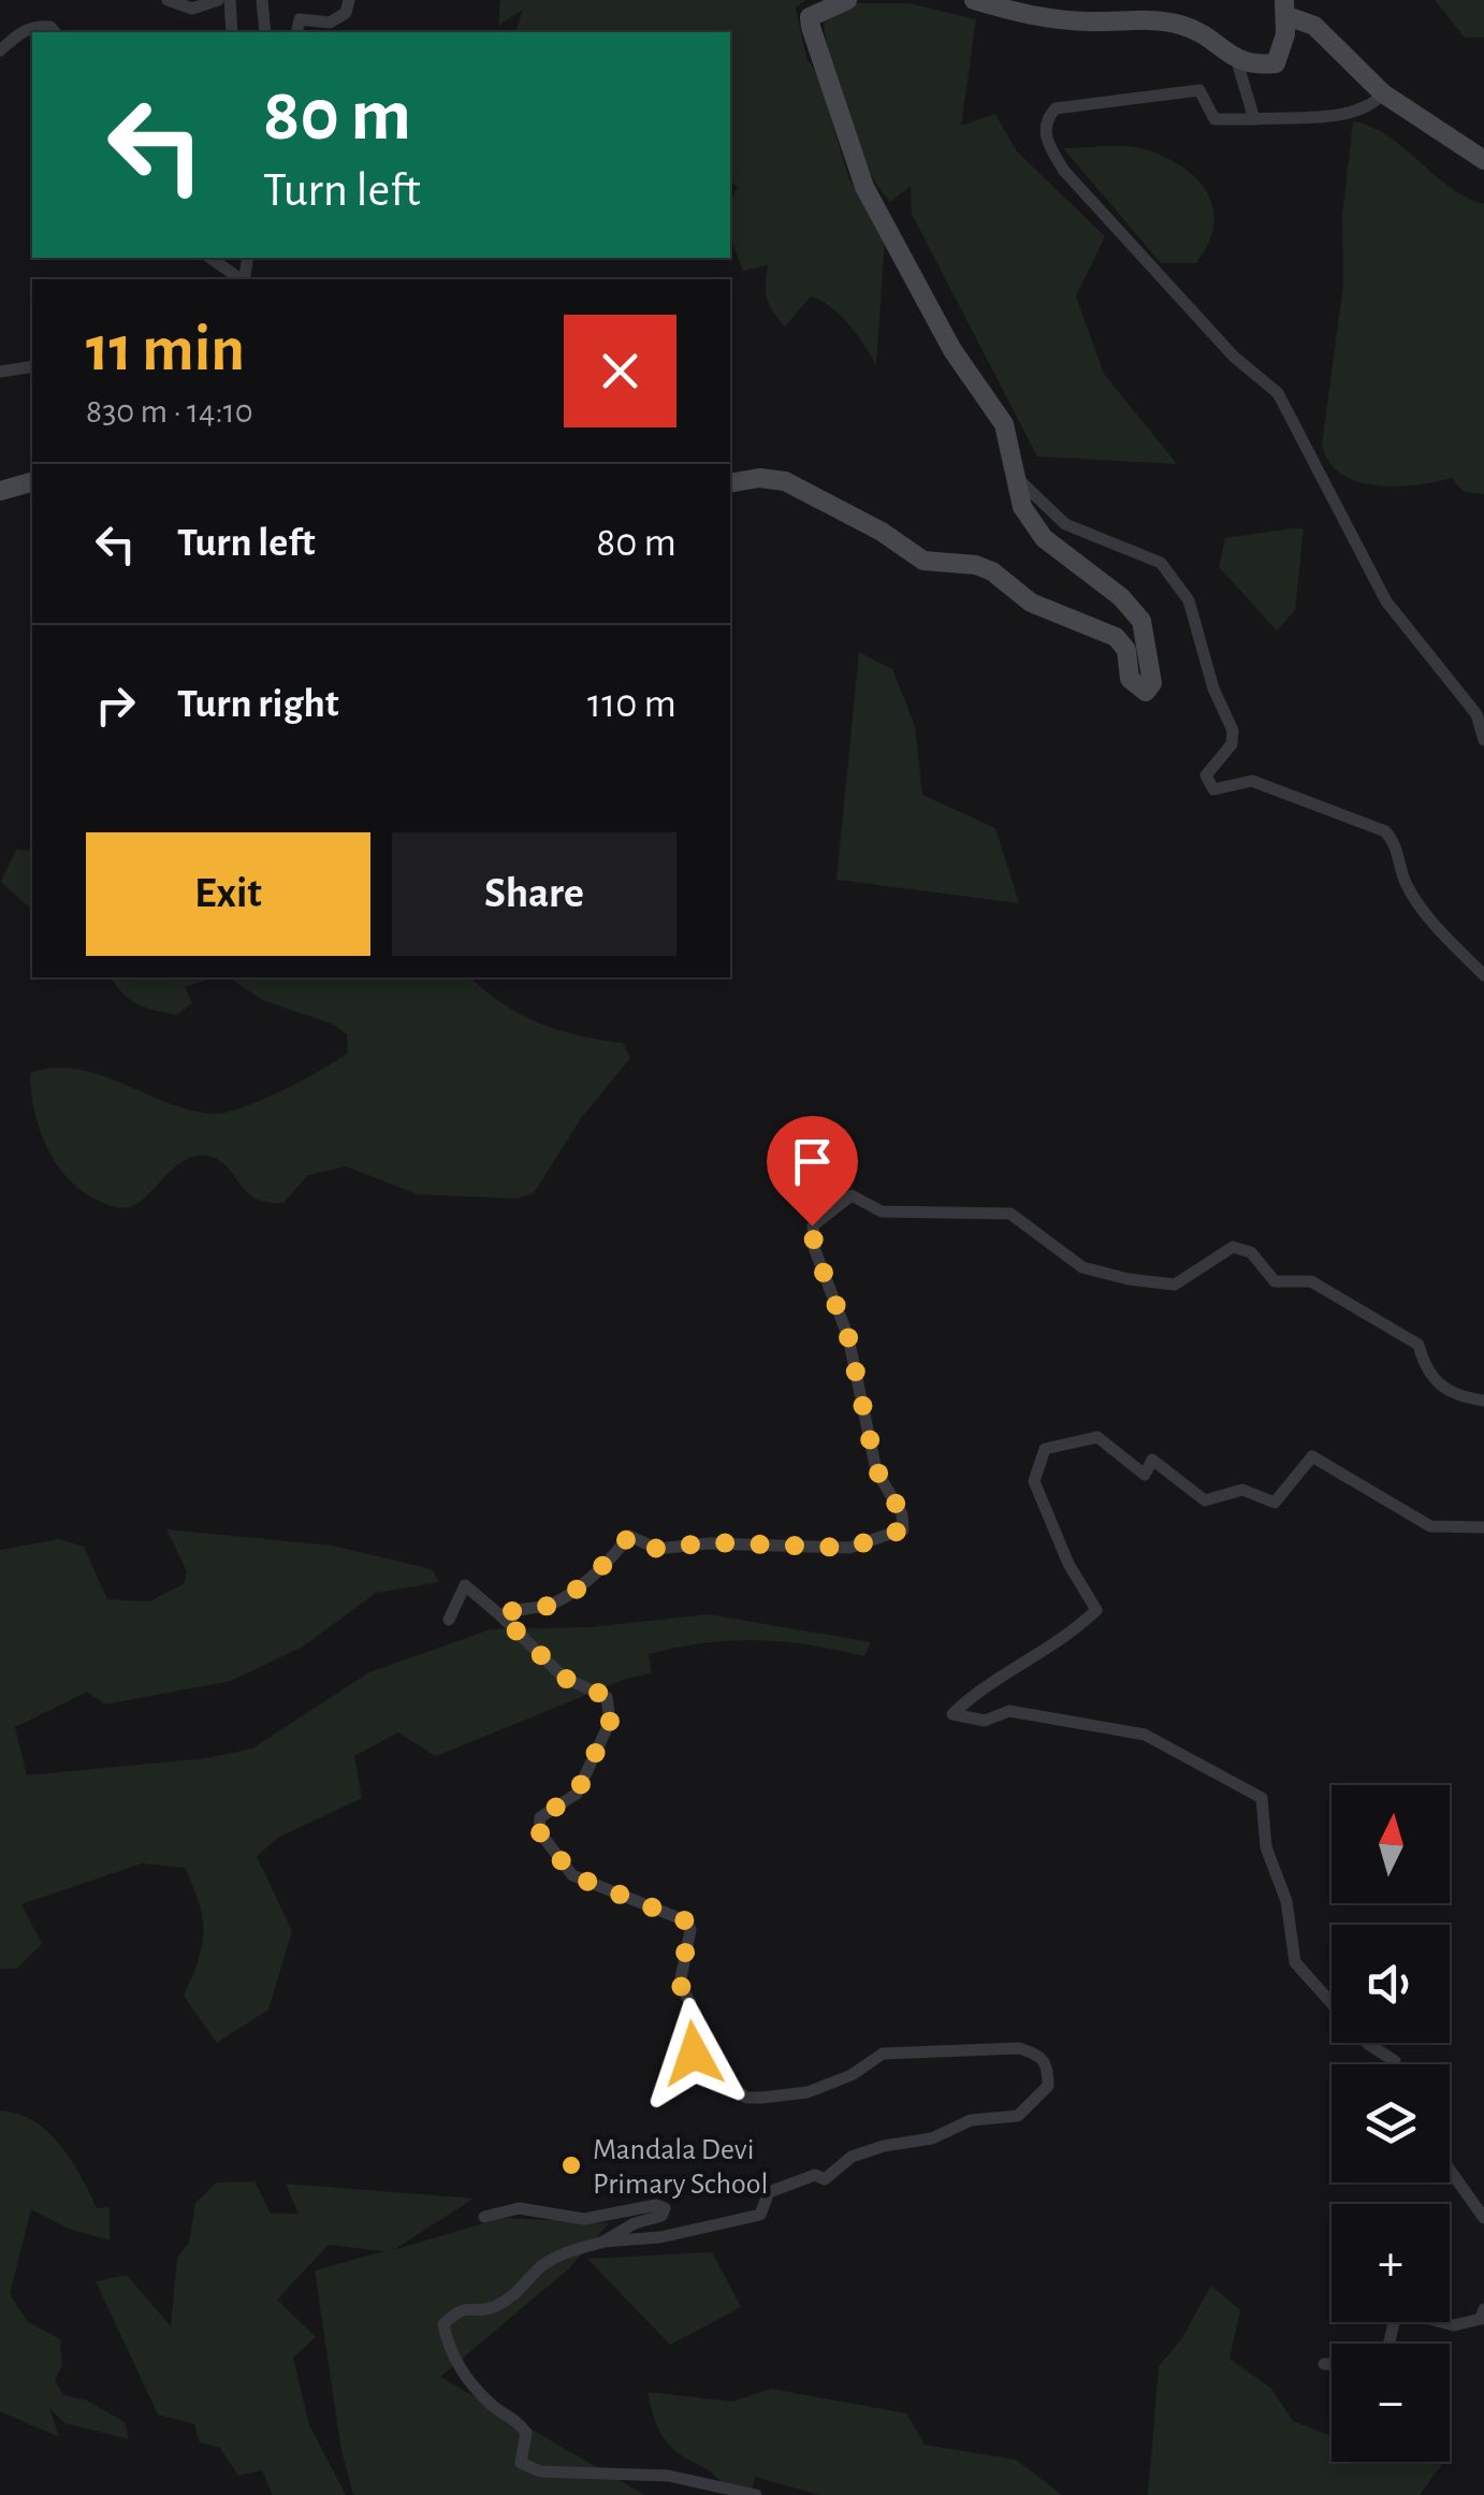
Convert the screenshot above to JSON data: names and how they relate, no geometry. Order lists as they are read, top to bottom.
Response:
{
  "places": ["Mandala Devi Primary School"],
  "north": "top",
  "page": {
    "turn": ["80 m", "Turn left"],
    "heading": ["11 min", "830 m · 14:10"],
    "list": [
      {
        "name": "Turn left",
        "value": "80 m"
      },
      {
        "name": "Turn right",
        "value": "110 m"
      }
    ],
    "buttons": ["Exit", "Share"],
    "map_buttons": ["+", "−"]
  }
}
